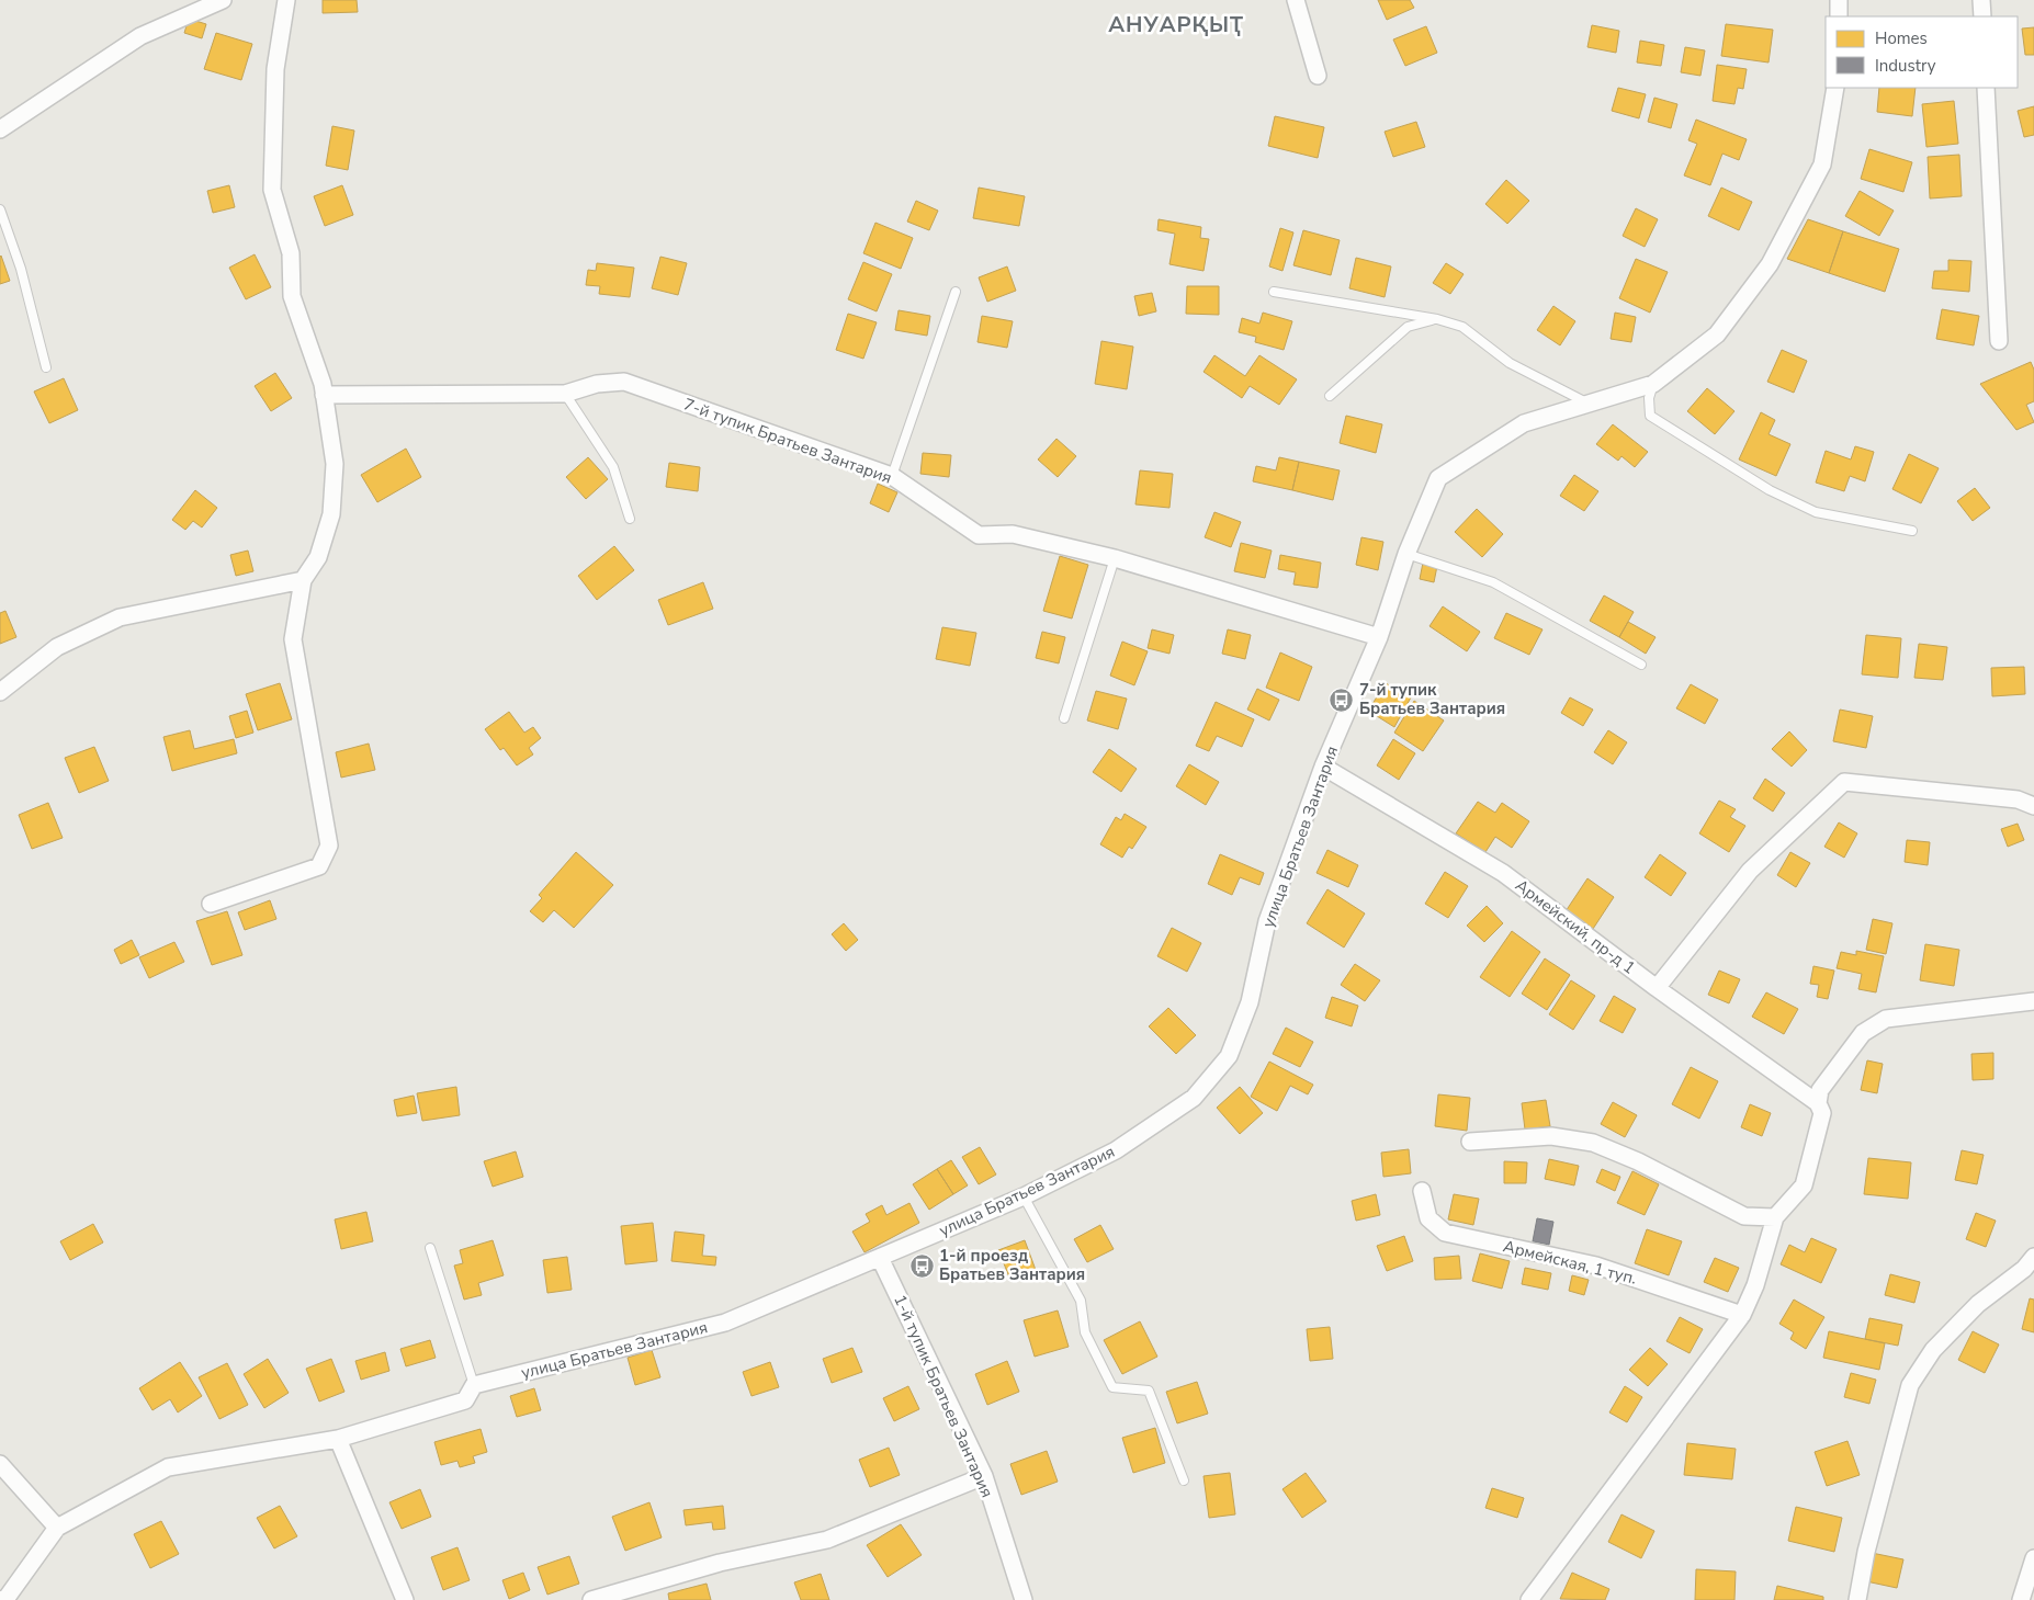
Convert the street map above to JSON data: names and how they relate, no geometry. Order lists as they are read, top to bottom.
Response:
{
  "streets": {
    "street": [
      "7-й тупик Братьев Зантария",
      "улица Братьев Зантария",
      "Армейский, пр-д 1",
      "Армейская, 1 туп.",
      "1-й тупик Братьев Зантария"
    ]
  },
  "crossings": [
    ["7-й тупик Братьев Зантария", "улица Братьев Зантария"],
    ["улица Братьев Зантария", "Армейский, пр-д 1"],
    ["улица Братьев Зантария", "1-й тупик Братьев Зантария"]
  ],
  "districts": ["АНУАРҚЫҬ"],
  "places": {
    "bus stop": ["7-й тупик Братьев Зантария", "1-й проезд Братьев Зантария"]
  },
  "legend": ["Homes", "Industry"]
}
